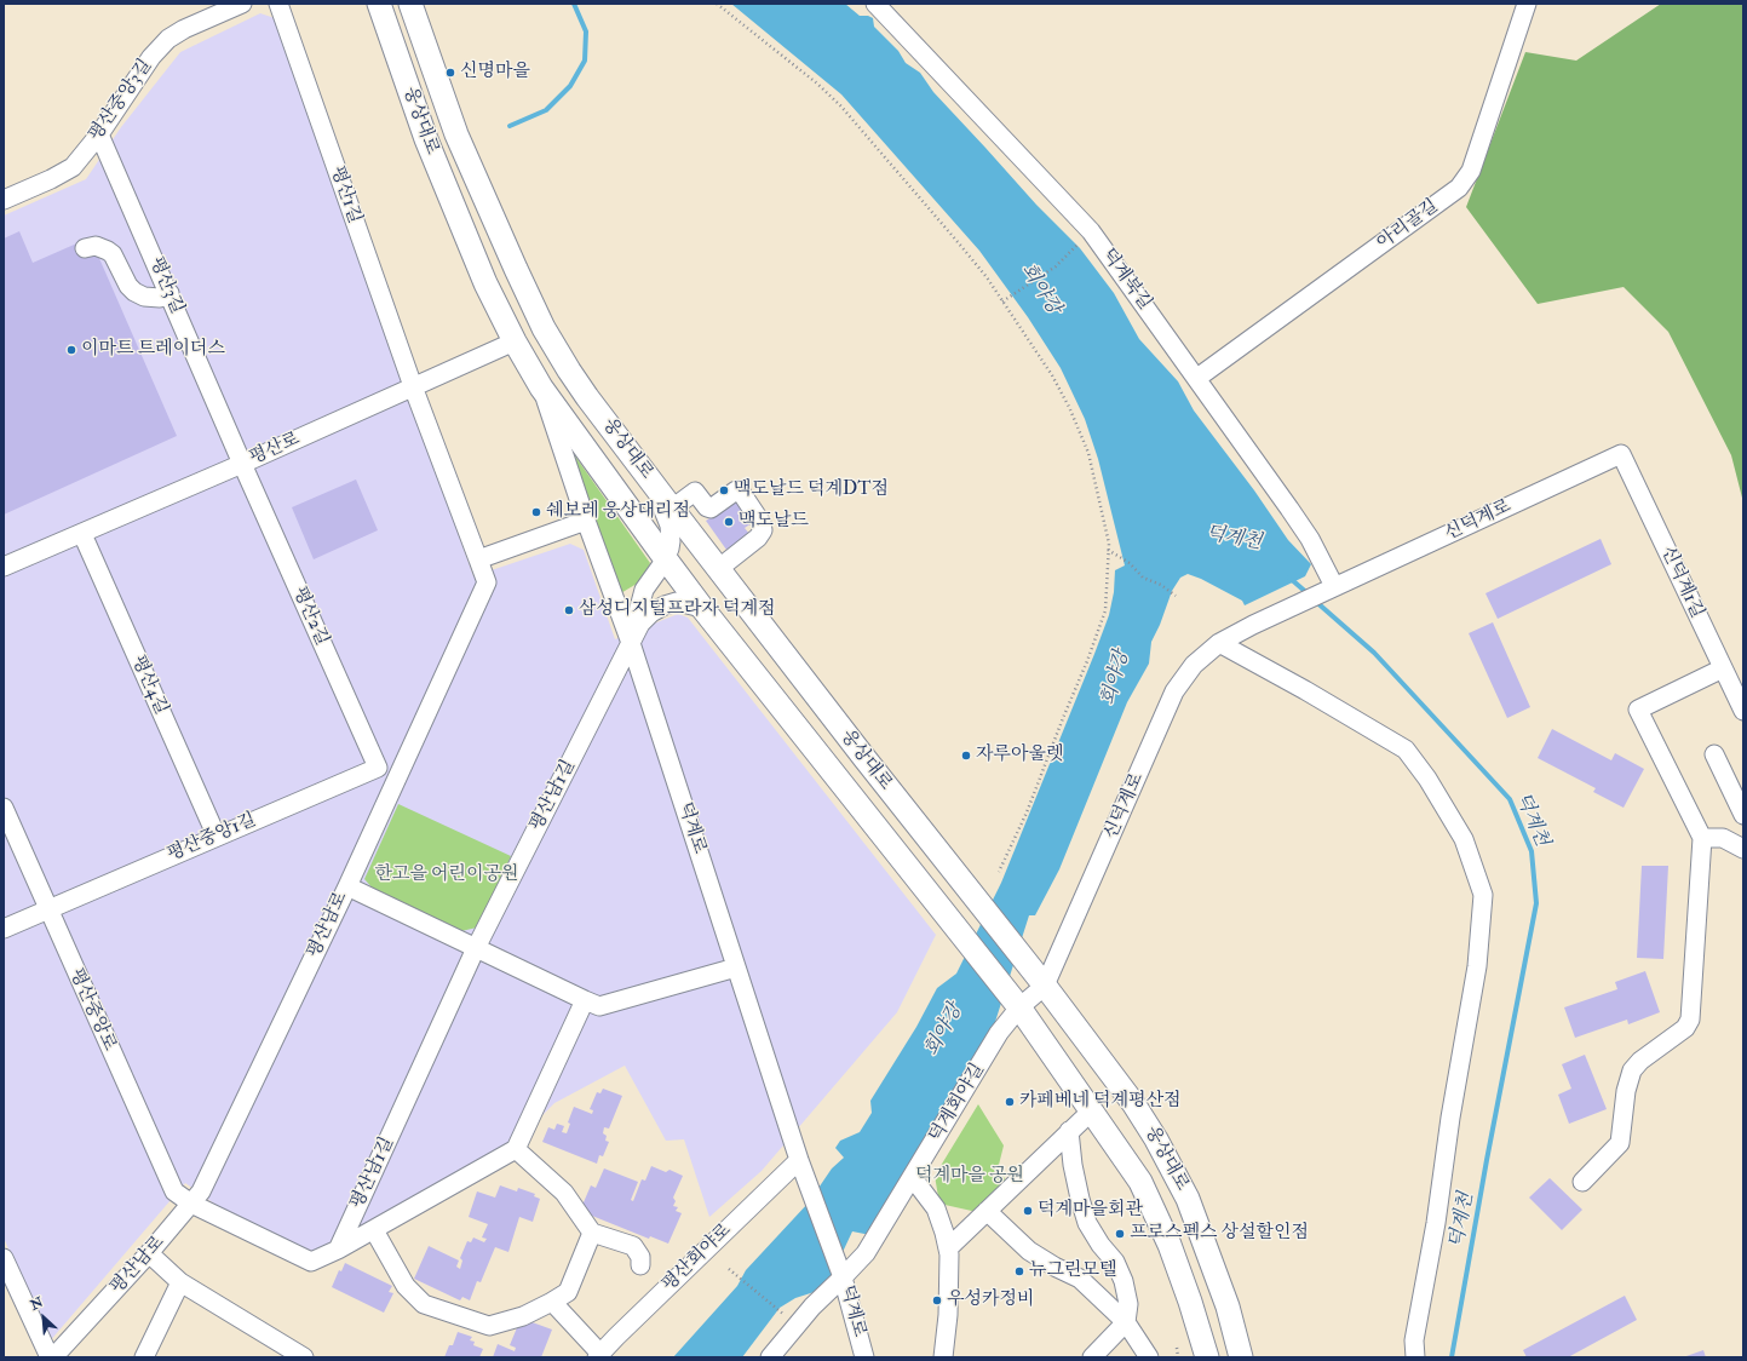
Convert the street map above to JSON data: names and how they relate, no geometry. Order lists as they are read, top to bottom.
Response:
{
  "streets": {
    "main road": ["웅상대로", "평산로"],
    "street": [
      "평산중앙3길",
      "평산1길",
      "아리골길",
      "덕계북길",
      "평산3길",
      "신덕계로",
      "신덕계1길",
      "평산2길",
      "평산4길",
      "평산남1길",
      "덕계로",
      "평산중앙1길",
      "평산남로",
      "평산중앙로",
      "덕계회야길",
      "평산회야로"
    ]
  },
  "crossings": [
    ["평산중앙3길", "평산3길"],
    ["웅상대로", "평산로"],
    ["웅상대로", "신덕계로"],
    ["웅상대로", "덕계로"],
    ["웅상대로", "덕계회야길"],
    ["평산1길", "평산로"],
    ["평산1길", "평산남로"],
    ["아리골길", "덕계북길"],
    ["덕계북길", "신덕계로"],
    ["평산3길", "평산로"],
    ["평산3길", "평산2길"],
    ["평산로", "평산2길"],
    ["평산로", "평산4길"],
    ["신덕계로", "신덕계1길"],
    ["신덕계로", "덕계회야길"],
    ["평산2길", "평산중앙1길"],
    ["평산4길", "평산중앙1길"],
    ["평산남1길", "덕계로"],
    ["덕계로", "덕계회야길"],
    ["덕계로", "평산회야로"],
    ["평산중앙1길", "평산중앙로"],
    ["평산남로", "평산중앙로"]
  ],
  "water": ["회야강", "덕계천"],
  "parks": ["한고을 어린이공원", "덕계마을 공원"],
  "places": [
    "신명마을",
    "이마트 트레이더스",
    "맥도날드 덕계DT점",
    "쉐보레 웅상대리점",
    "맥도날드",
    "삼성디지털프라자 덕계점",
    "자루아울렛",
    "카페베네 덕계평산점",
    "덕계마을회관",
    "프로스펙스 상설할인점",
    "뉴그린모텔",
    "우성카정비"
  ],
  "north": "top left"
}
